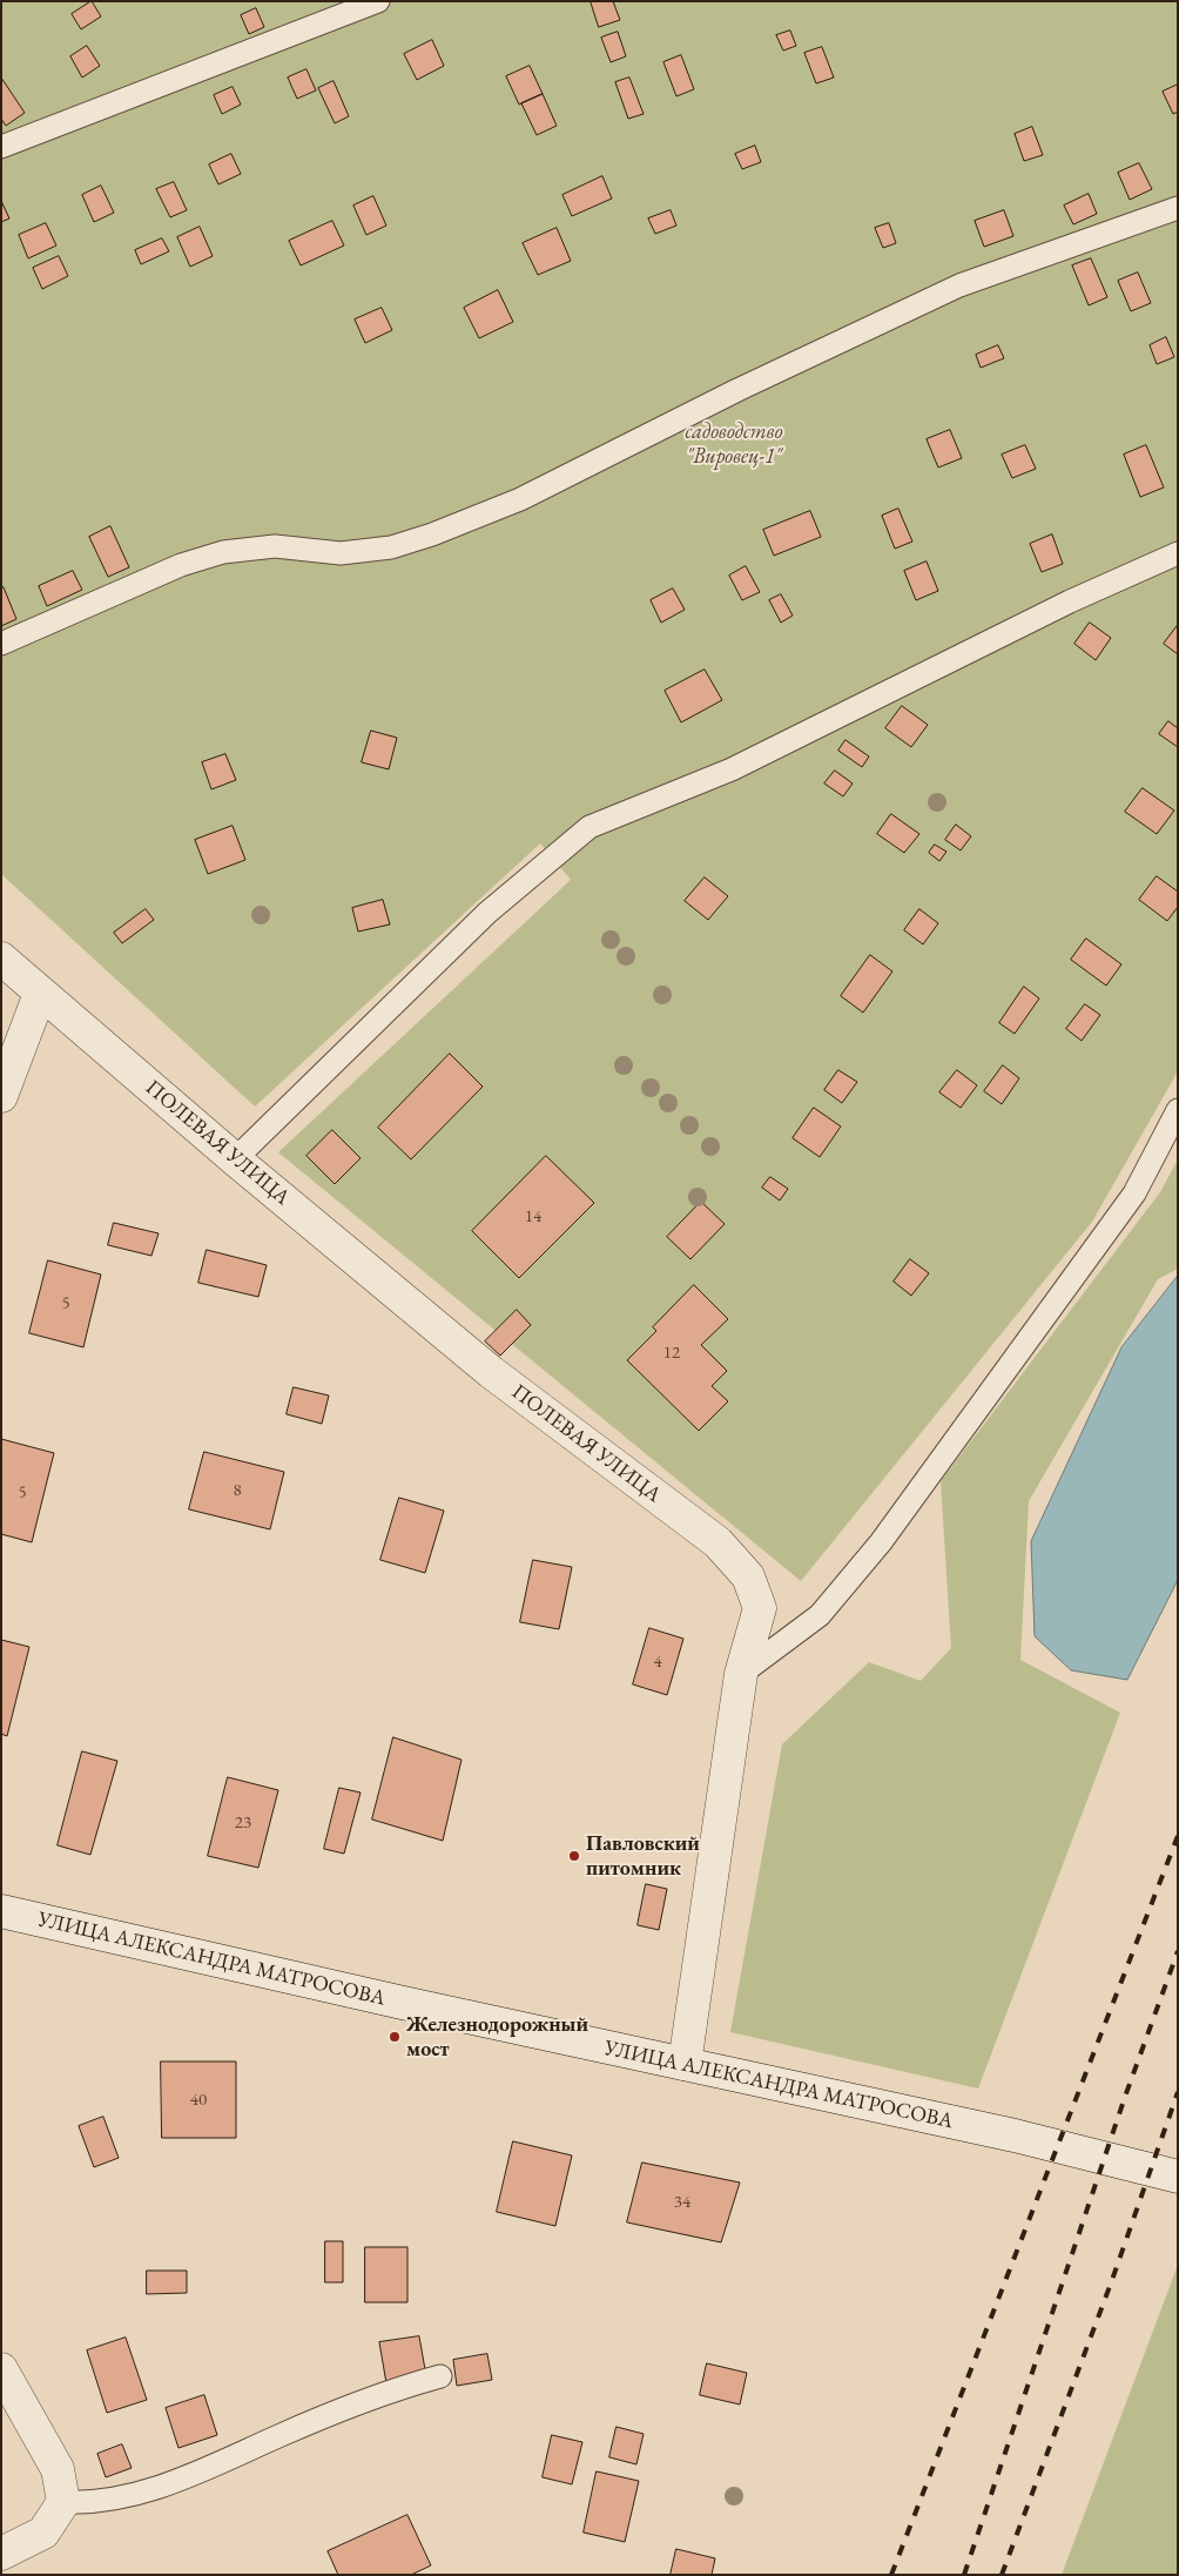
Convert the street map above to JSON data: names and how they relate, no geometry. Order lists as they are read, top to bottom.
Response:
{
  "streets": {
    "street": ["ПОЛЕВАЯ УЛИЦА", "УЛИЦА АЛЕКСАНДРА МАТРОСОВА"]
  },
  "crossings": [
    ["ПОЛЕВАЯ УЛИЦА", "УЛИЦА АЛЕКСАНДРА МАТРОСОВА"]
  ],
  "parks": ["садоводство \"Вировец-1\""],
  "places": ["Павловский питомник", "Железнодорожный мост"],
  "house_numbers": [
    "14",
    "5",
    "12",
    "8",
    "5",
    "4",
    "23",
    "40",
    "34"
  ]
}
